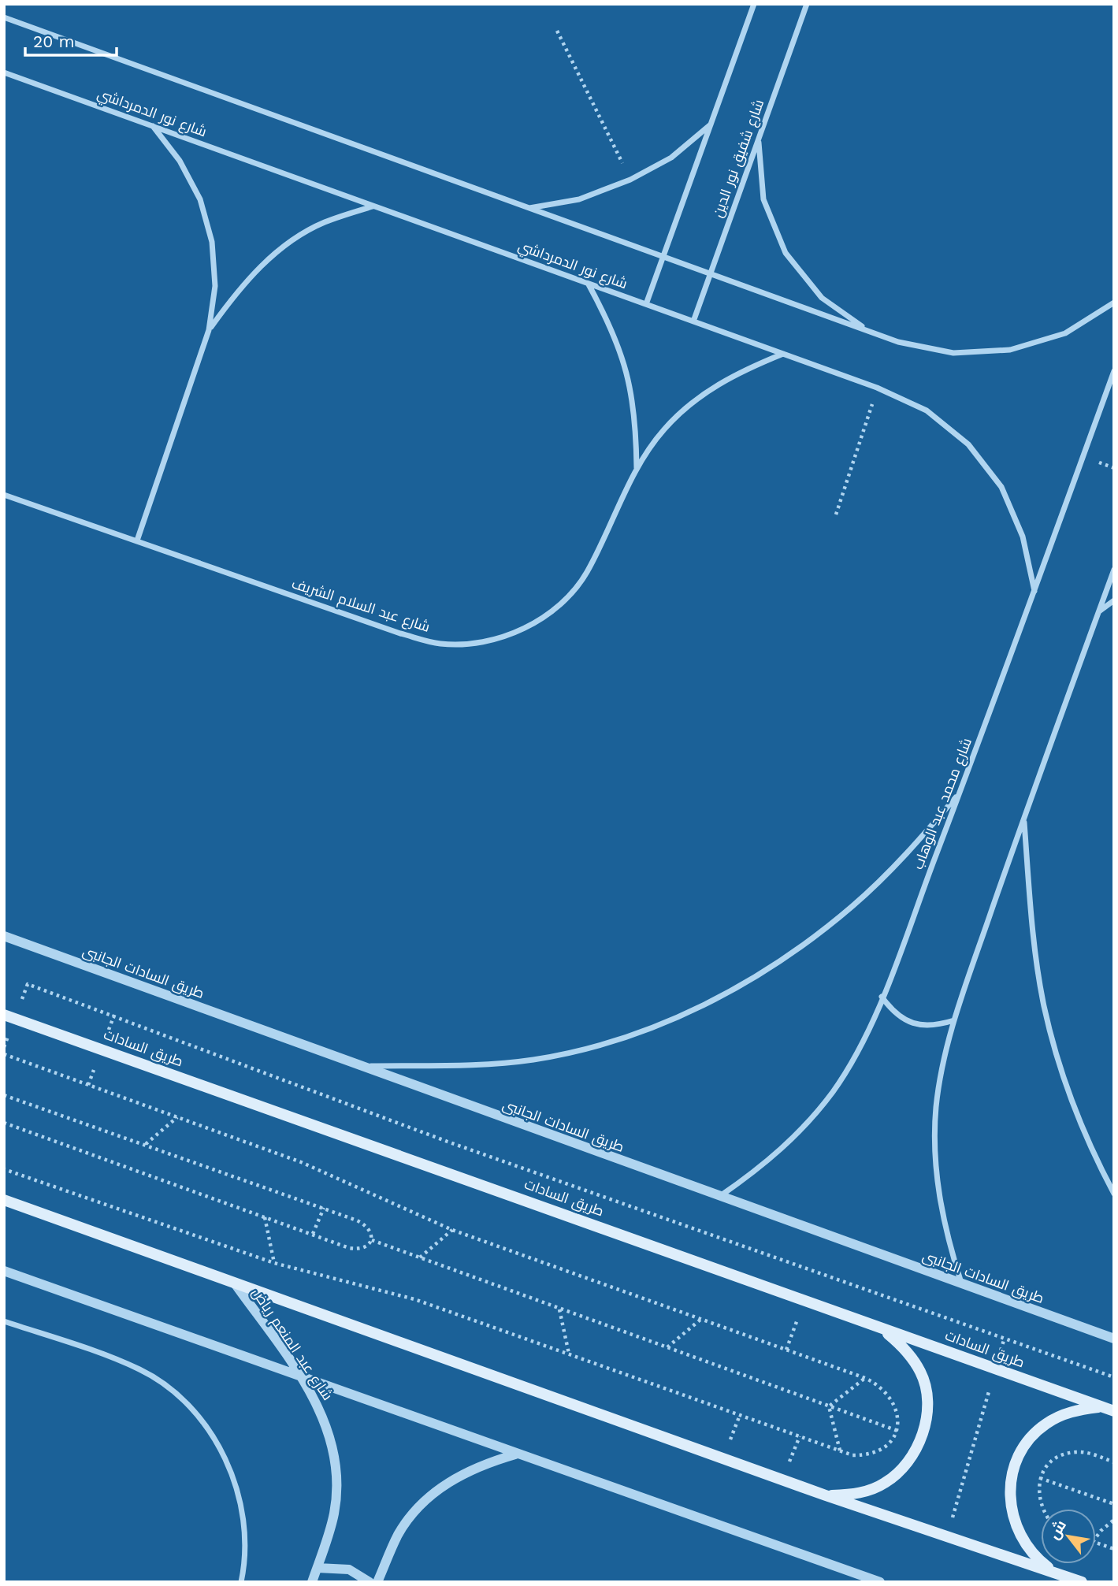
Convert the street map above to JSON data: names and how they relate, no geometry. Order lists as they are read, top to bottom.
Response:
{
  "streets": {
    "main road": ["طريق السادات"],
    "street": [
      "شارع نور الدمرداشي",
      "شارع شفيق نور الدين",
      "شارع عبد السلام الشريف",
      "شارع محمد عبد الوهاب",
      "طريق السادات الجانبى",
      "شارع عبد المنعم رياض"
    ]
  },
  "crossings": [
    ["شارع نور الدمرداشي", "شارع شفيق نور الدين"],
    ["شارع نور الدمرداشي", "شارع عبد السلام الشريف"],
    ["شارع نور الدمرداشي", "شارع محمد عبد الوهاب"],
    ["شارع محمد عبد الوهاب", "طريق السادات الجانبى"]
  ],
  "scale_bar": "20 m",
  "north": "top left"
}
